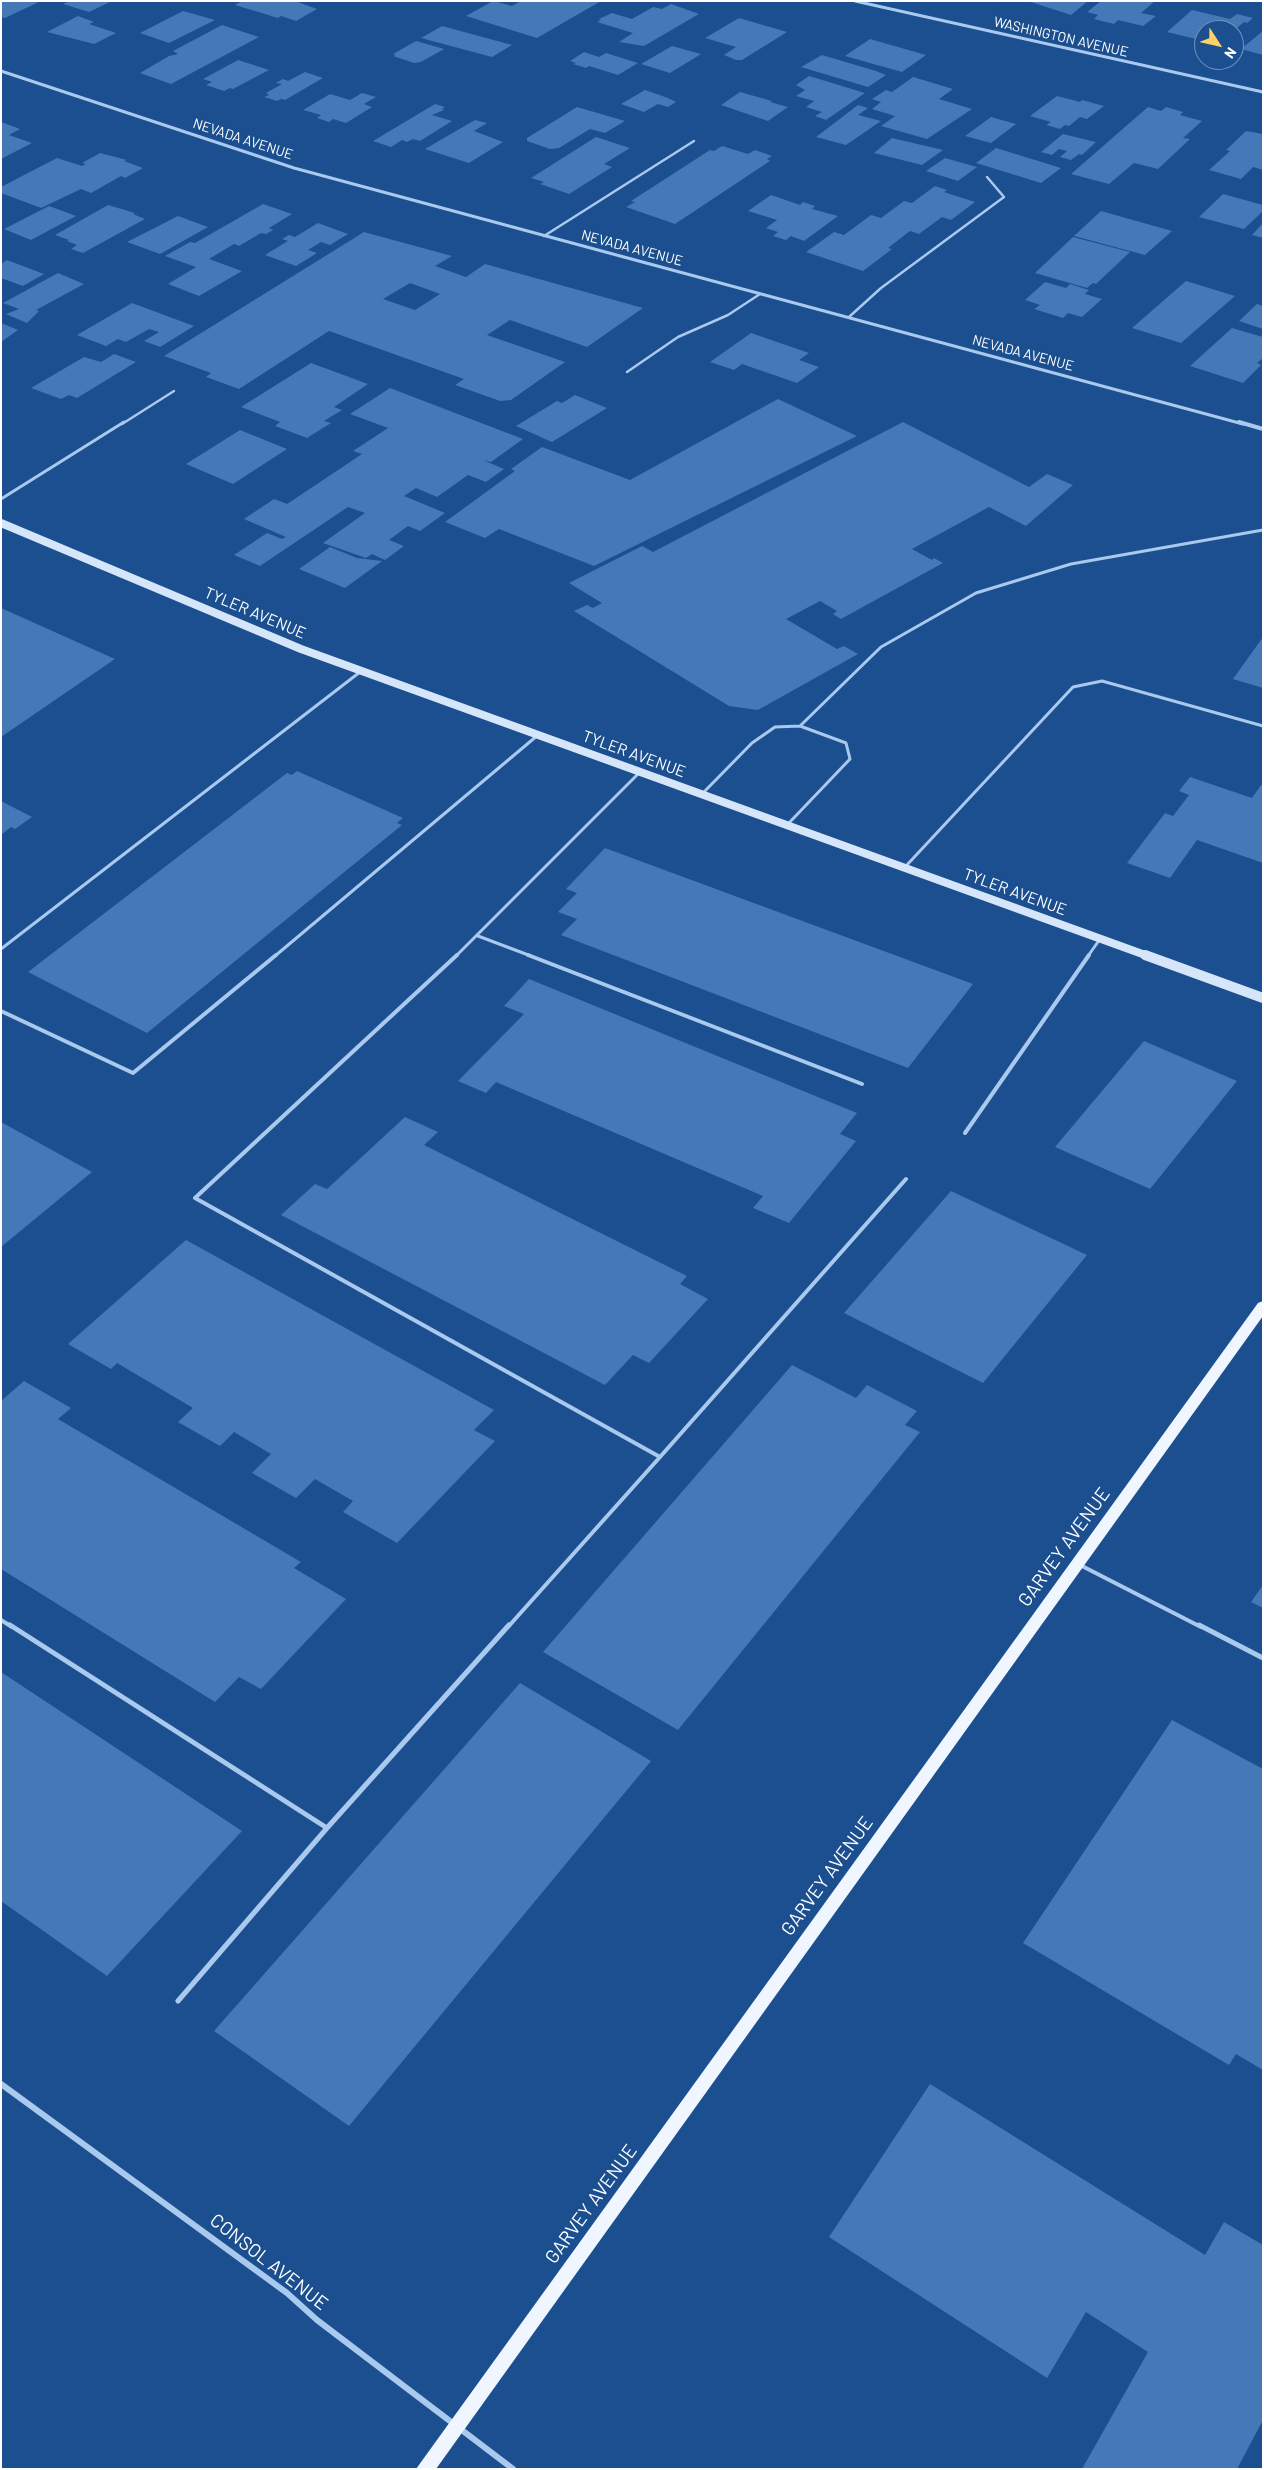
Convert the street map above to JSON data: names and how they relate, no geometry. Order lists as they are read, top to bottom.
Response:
{
  "streets": {
    "main road": ["TYLER AVENUE", "GARVEY AVENUE"],
    "street": ["WASHINGTON AVENUE", "NEVADA AVENUE", "CONSOL AVENUE"]
  },
  "crossings": [
    ["GARVEY AVENUE", "CONSOL AVENUE"]
  ],
  "north": "bottom right"
}
